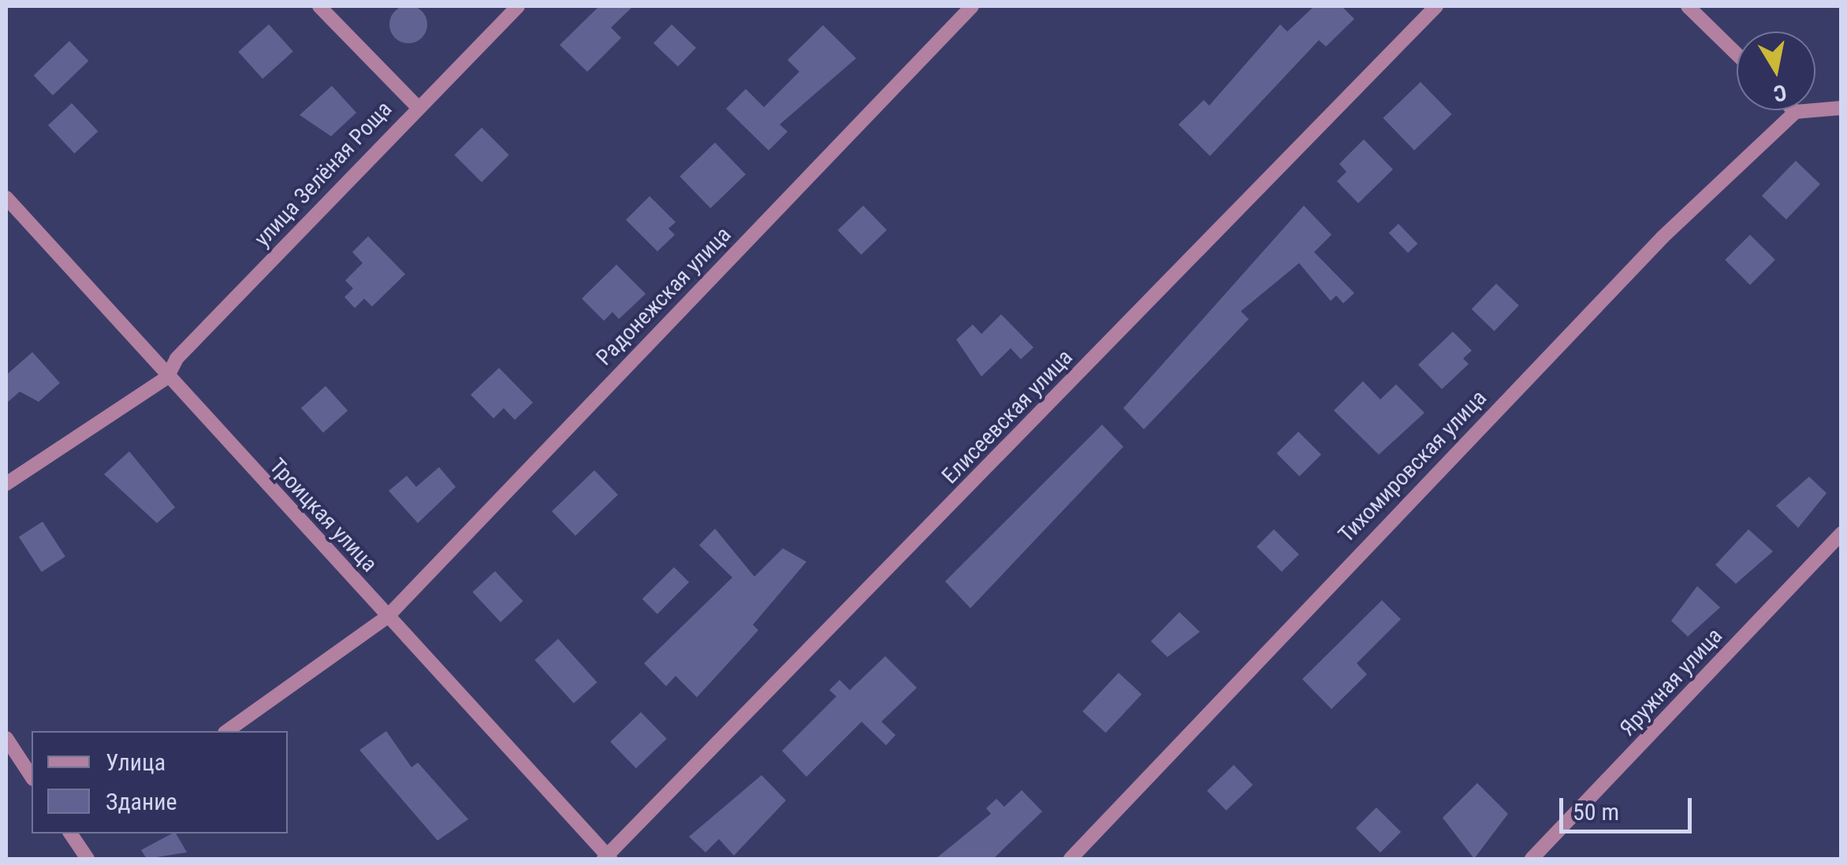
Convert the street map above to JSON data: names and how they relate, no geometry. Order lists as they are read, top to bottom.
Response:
{
  "streets": {
    "street": [
      "улица Зелёная Роща",
      "Радонежская улица",
      "Елисеевская улица",
      "Тихомировская улица",
      "Троицкая улица",
      "Яружная улица"
    ]
  },
  "crossings": [
    ["улица Зелёная Роща", "Троицкая улица"],
    ["Радонежская улица", "Троицкая улица"],
    ["Елисеевская улица", "Троицкая улица"]
  ],
  "legend": ["Улица", "Здание"],
  "scale_bar": "50 m",
  "north": "bottom"
}
